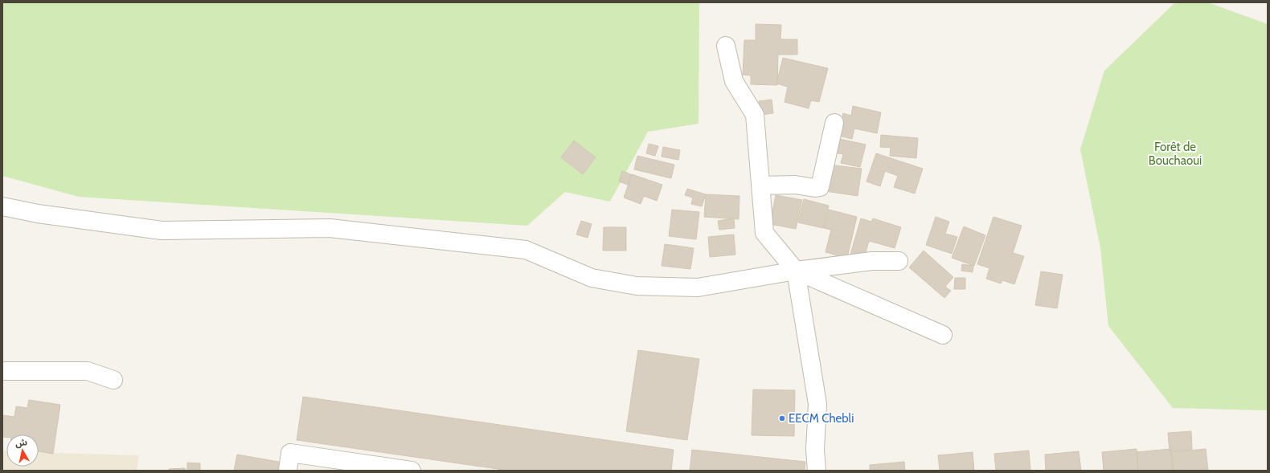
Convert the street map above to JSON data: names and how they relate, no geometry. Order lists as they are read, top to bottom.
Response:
{
  "parks": ["Forêt de Bouchaoui"],
  "places": ["EECM Chebli"],
  "north": "top"
}
